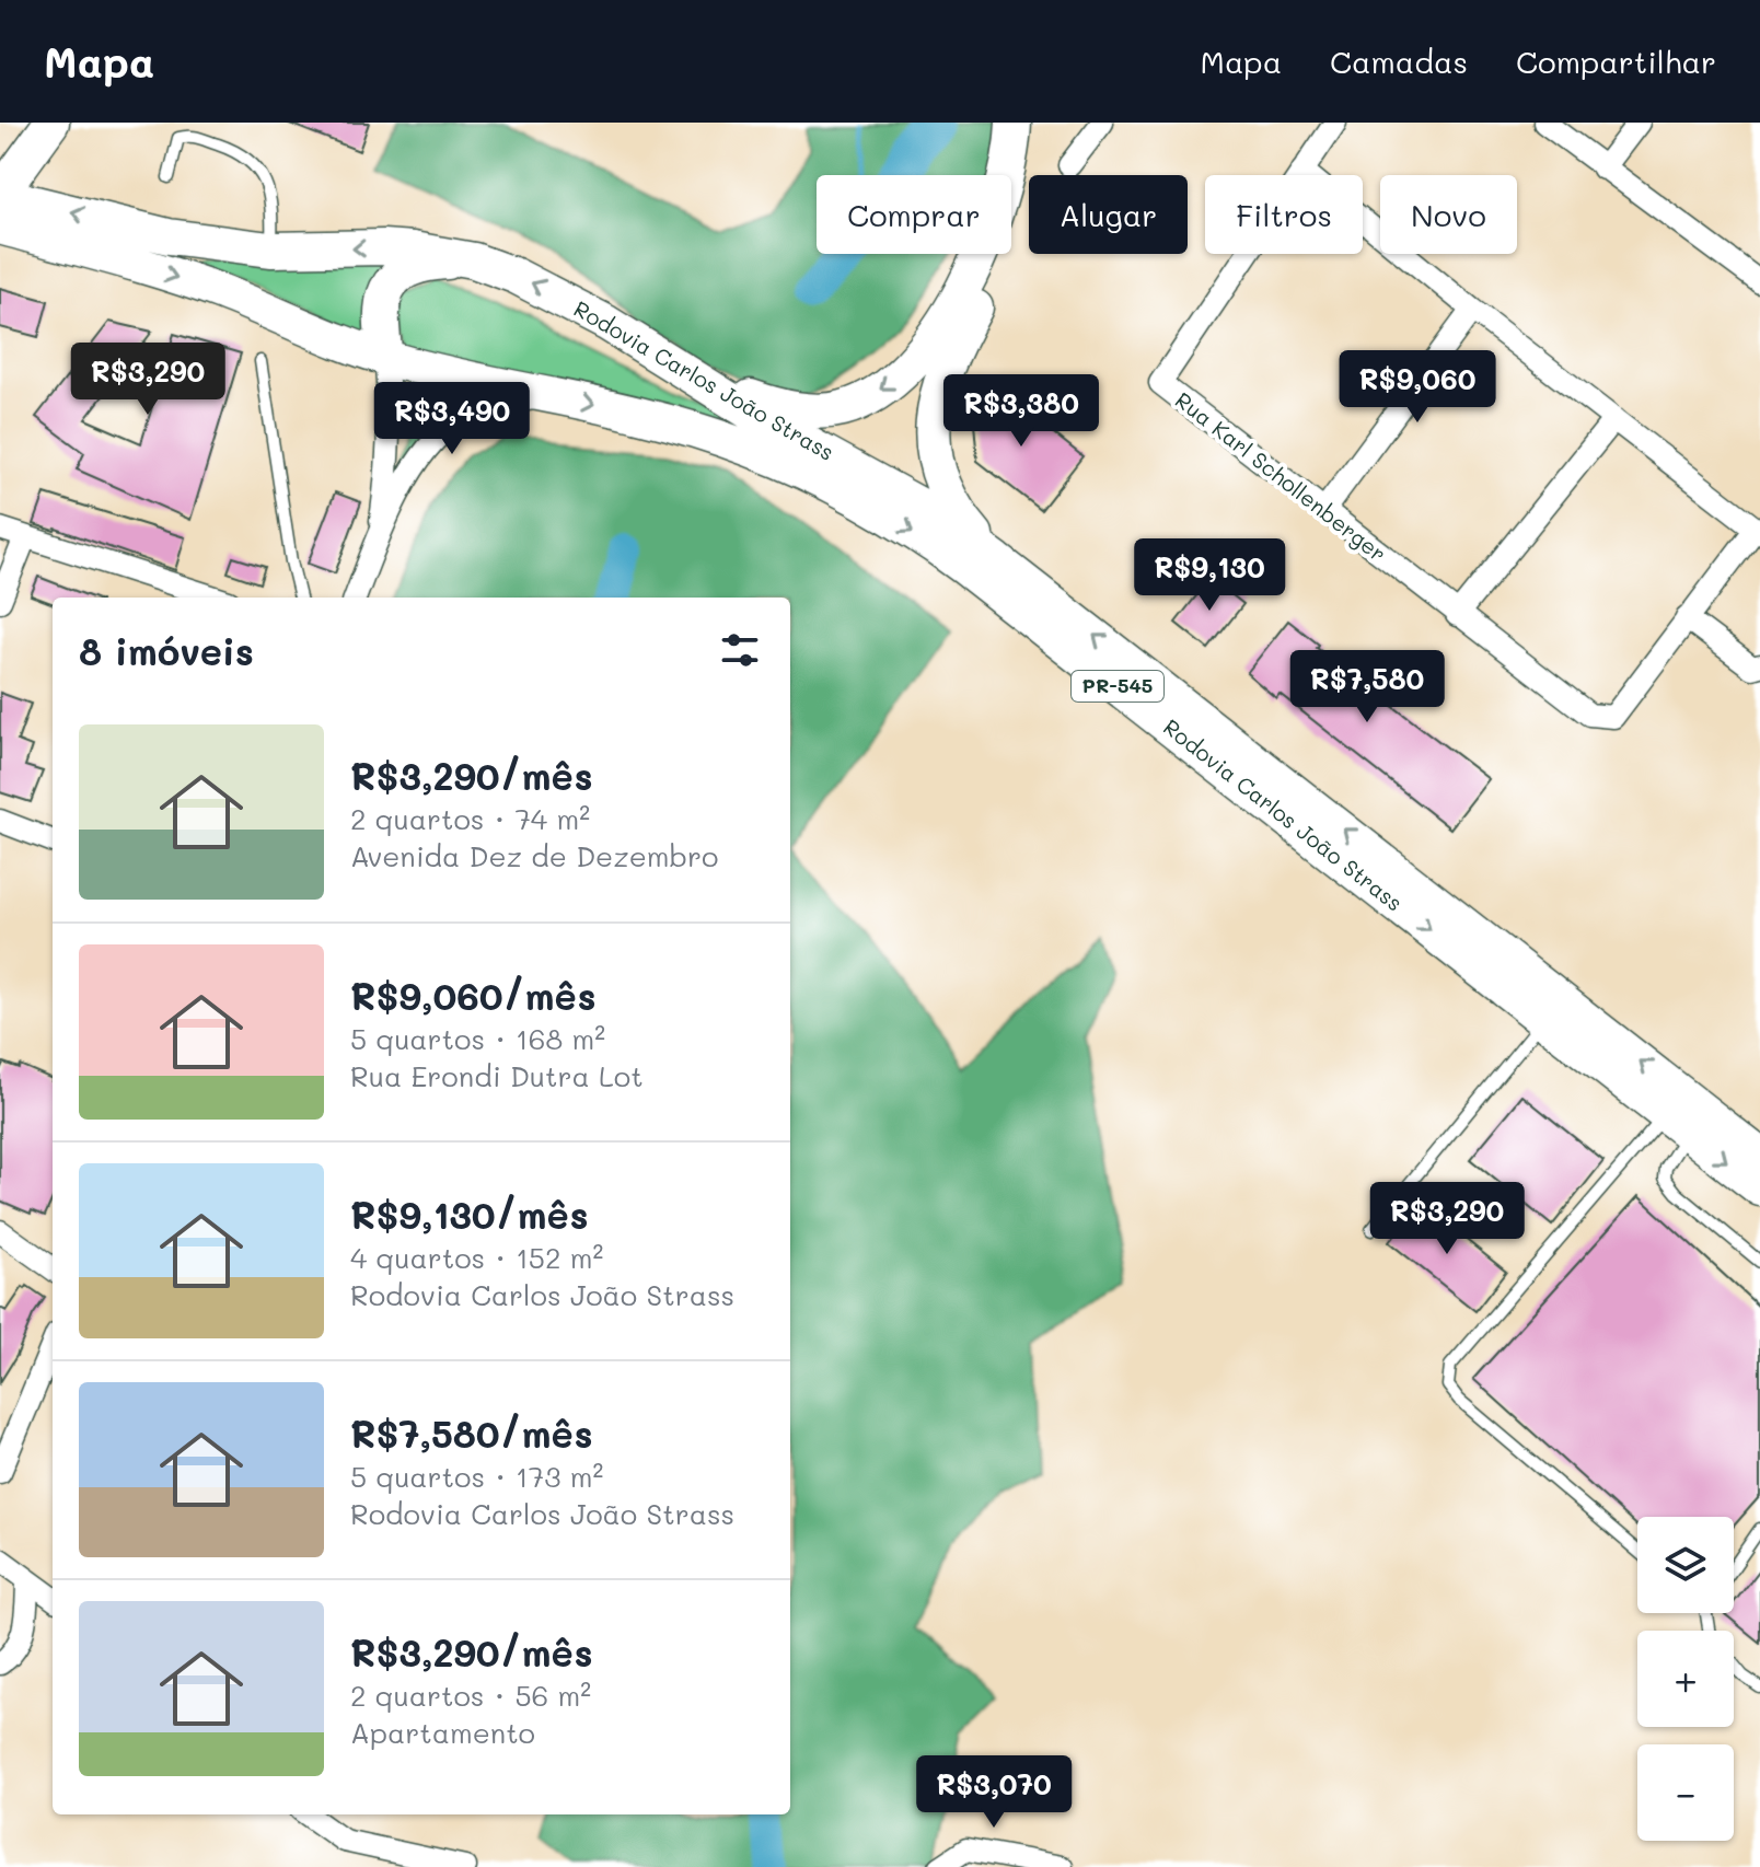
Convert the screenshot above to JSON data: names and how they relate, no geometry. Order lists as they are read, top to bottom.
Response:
{
  "streets": {
    "highway": ["Rodovia Carlos João Strass", "PR-545"],
    "street": ["Rua Karl Schollenberger"]
  },
  "page": {
    "header": "Mapa",
    "nav": ["Mapa", "Camadas", "Compartilhar"],
    "chip": [
      "Comprar",
      "Alugar",
      "Filtros",
      "Novo"
    ],
    "price": [
      "R$3,290",
      "R$9,060",
      "R$3,380",
      "R$3,490",
      "R$9,130",
      "R$7,580",
      "R$3,290",
      "R$3,070"
    ],
    "heading": "8 imóveis",
    "list": [
      {
        "name": "R$3,290/mês",
        "note": "2 quartos · 74 m² · Avenida Dez de Dezembro"
      },
      {
        "name": "R$9,060/mês",
        "note": "5 quartos · 168 m² · Rua Erondi Dutra Lot"
      },
      {
        "name": "R$9,130/mês",
        "note": "4 quartos · 152 m² · Rodovia Carlos João Strass"
      },
      {
        "name": "R$7,580/mês",
        "note": "5 quartos · 173 m² · Rodovia Carlos João Strass"
      },
      {
        "name": "R$3,290/mês",
        "note": "2 quartos · 56 m² · Apartamento"
      }
    ],
    "map_buttons": ["+", "−"]
  }
}
